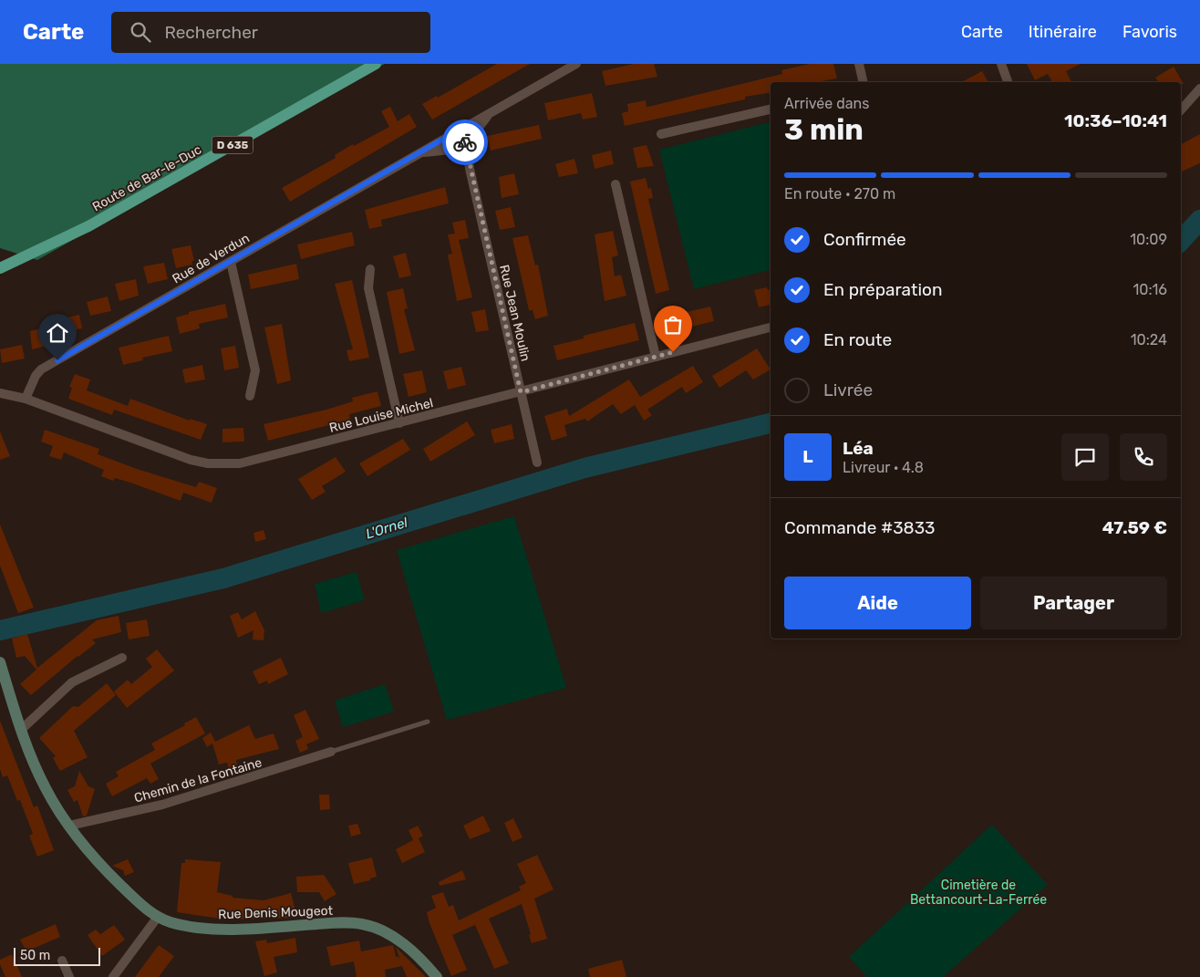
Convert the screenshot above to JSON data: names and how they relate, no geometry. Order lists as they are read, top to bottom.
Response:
{
  "streets": {
    "main road": ["D 635", "Route de Bar-le-Duc"],
    "street": [
      "Rue de Verdun",
      "Rue Jean Moulin",
      "Rue Louise Michel",
      "Chemin de la Fontaine",
      "Rue Denis Mougeot"
    ]
  },
  "crossings": [
    ["Rue de Verdun", "Rue Jean Moulin"],
    ["Rue de Verdun", "Rue Louise Michel"],
    ["Rue Jean Moulin", "Rue Louise Michel"],
    ["Chemin de la Fontaine", "Rue Denis Mougeot"]
  ],
  "water": ["L'Ornel"],
  "parks": ["Cimetière de Bettancourt-La-Ferrée"],
  "scale_bar": "50 m",
  "page": {
    "header": "Carte",
    "search": "Rechercher",
    "nav": ["Carte", "Itinéraire", "Favoris"],
    "heading": ["3 min", "Arrivée dans", "10:36–10:41"],
    "panel": [
      "Léa",
      "Livreur · 4.8",
      "Commande #3833",
      "47.59 €"
    ],
    "bar": "En route · 270 m",
    "list": [
      ["Confirmée", "10:09"],
      ["En préparation", "10:16"],
      ["En route", "10:24"],
      "Livrée"
    ],
    "round": "L",
    "buttons": ["Aide", "Partager"],
    "scale": "50 m"
  }
}
